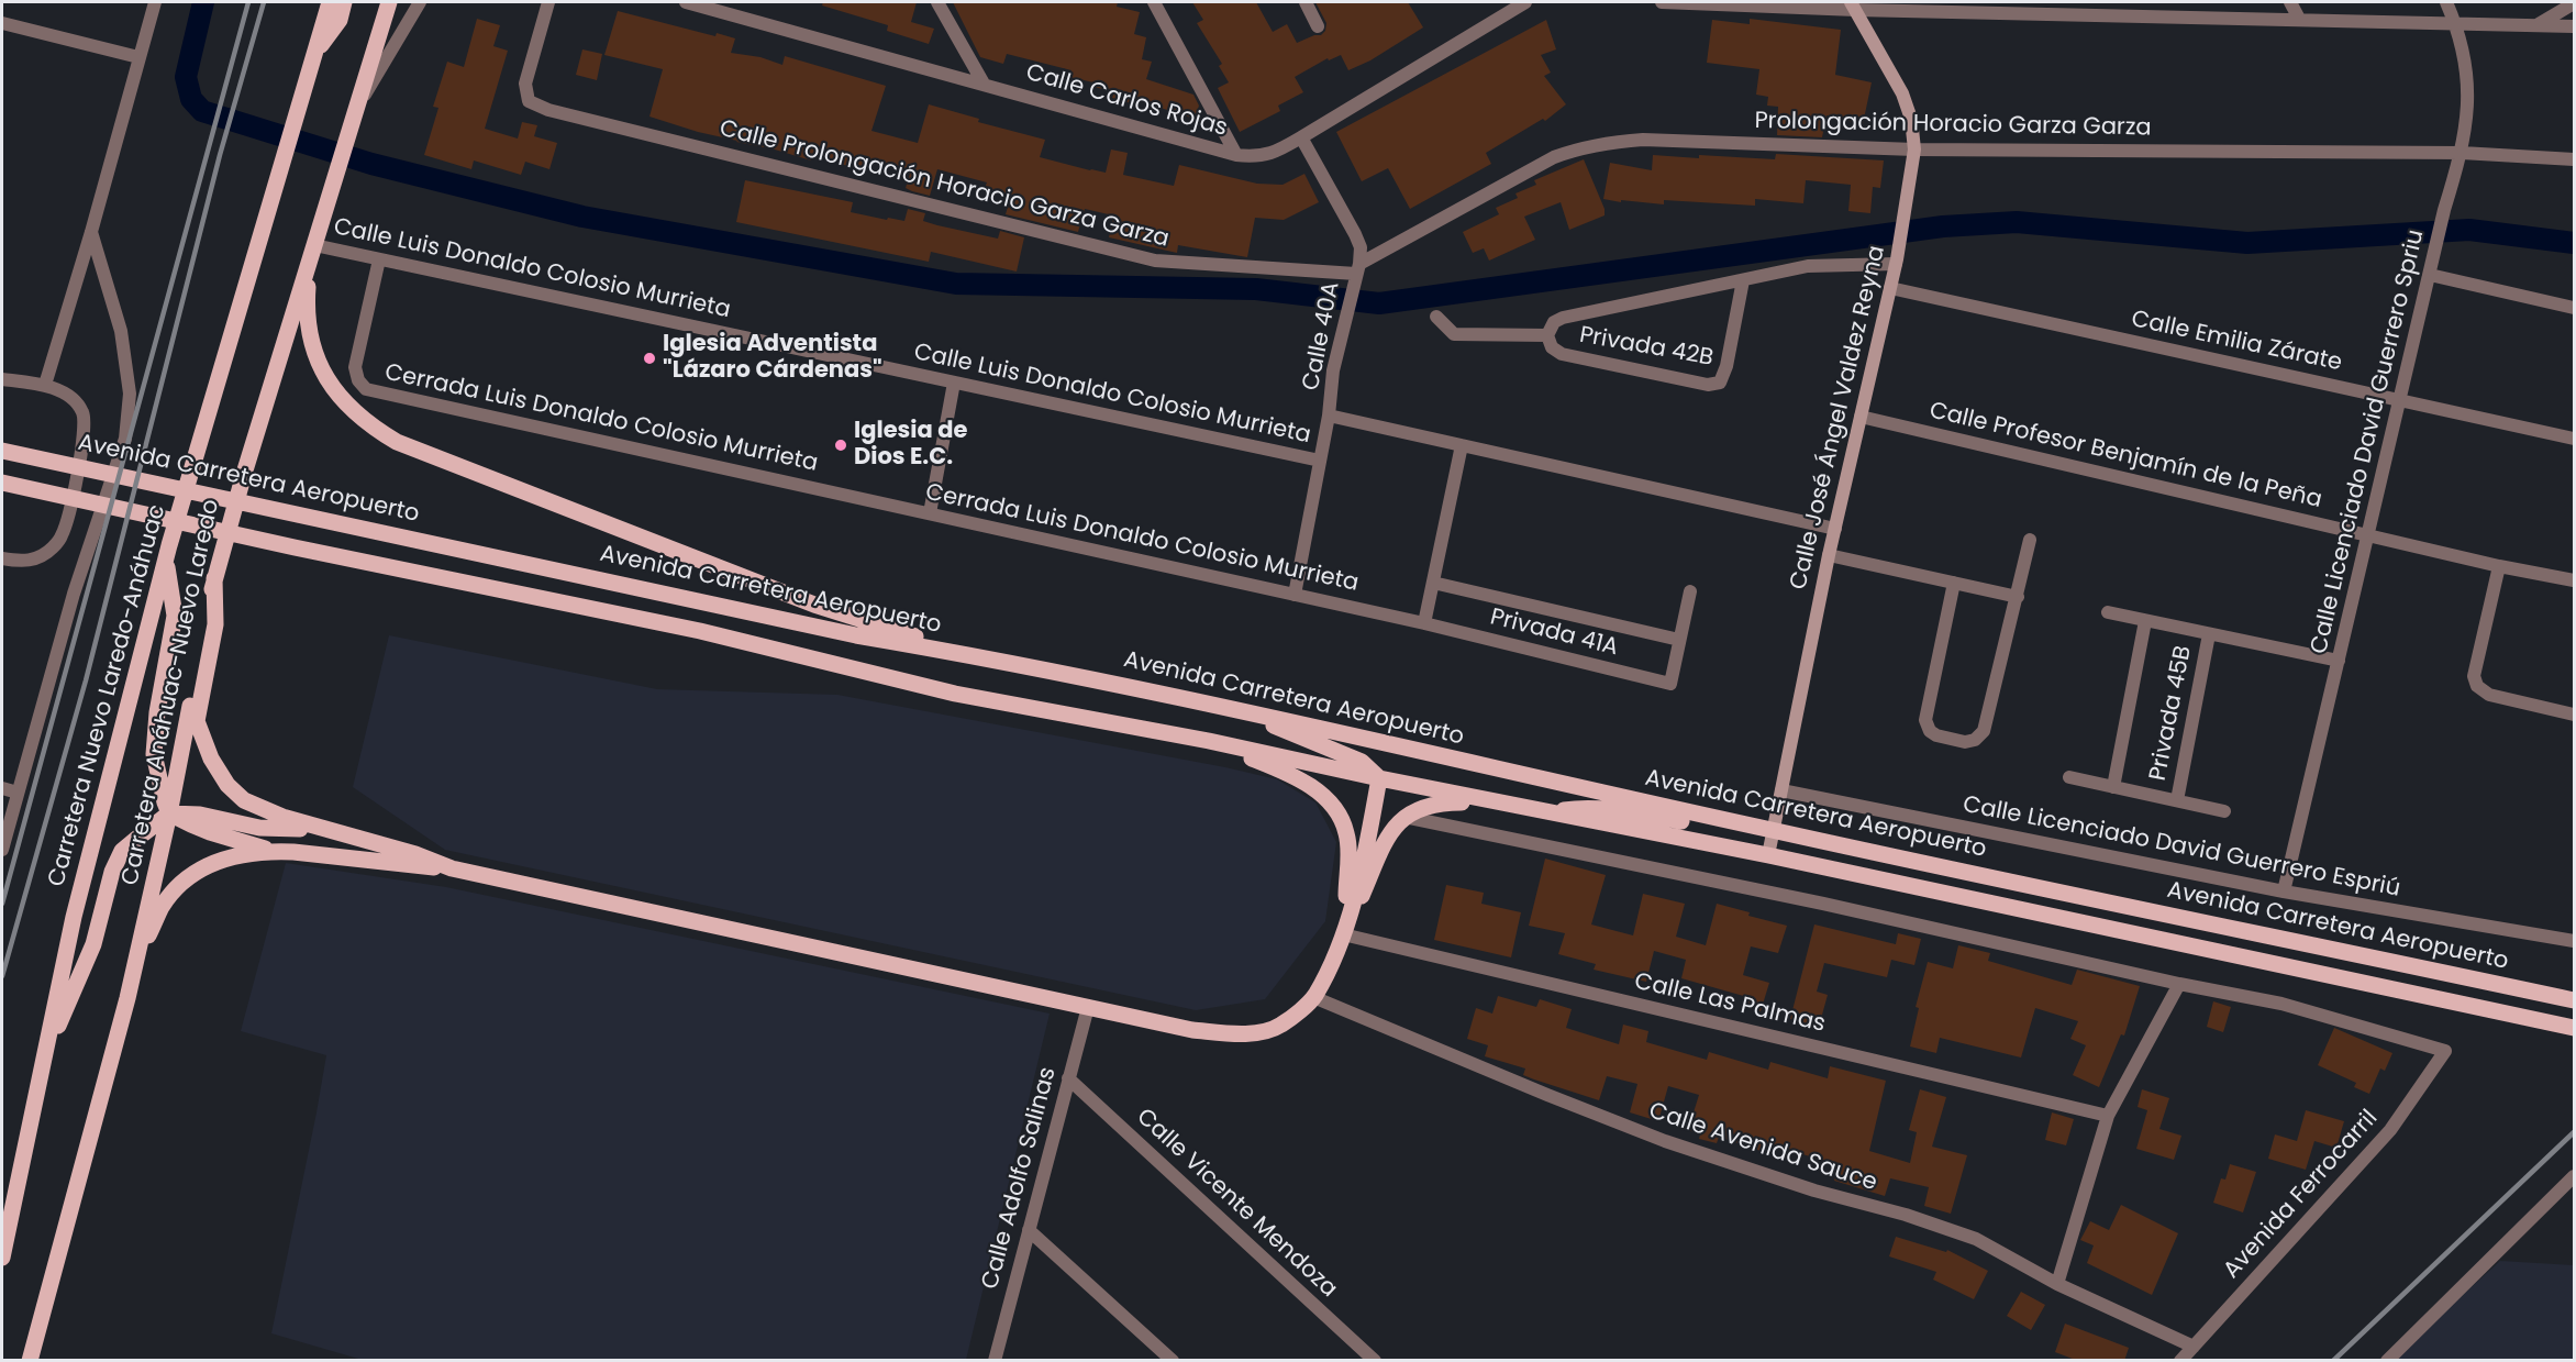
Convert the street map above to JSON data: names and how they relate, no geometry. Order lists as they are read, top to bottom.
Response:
{
  "streets": {
    "main road": ["Avenida Carretera Aeropuerto", "Carretera Anáhuac-Nuevo Laredo", "Carretera Nuevo Laredo-Anáhuac"],
    "street": [
      "Calle Carlos Rojas",
      "Prolongación Horacio Garza Garza",
      "Calle Prolongación Horacio Garza Garza",
      "Calle Luis Donaldo Colosio Murrieta",
      "Calle 40A",
      "Calle Emilia Zárate",
      "Privada 42B",
      "Calle José Ángel Valdez Reyna",
      "Cerrada Luis Donaldo Colosio Murrieta",
      "Calle Licenciado David Guerrero Spriu",
      "Calle Profesor Benjamín de la Peña",
      "Privada 41A",
      "Privada 45B",
      "Calle Licenciado David Guerrero Espriú",
      "Calle Las Palmas",
      "Calle Avenida Sauce",
      "Calle Adolfo Salinas",
      "Avenida Ferrocarril",
      "Calle Vicente Mendoza"
    ]
  },
  "crossings": [
    ["Calle Carlos Rojas", "Calle 40A"],
    ["Prolongación Horacio Garza Garza", "Calle Prolongación Horacio Garza Garza"],
    ["Prolongación Horacio Garza Garza", "Calle 40A"],
    ["Prolongación Horacio Garza Garza", "Calle José Ángel Valdez Reyna"],
    ["Prolongación Horacio Garza Garza", "Calle Licenciado David Guerrero Spriu"],
    ["Calle Prolongación Horacio Garza Garza", "Calle 40A"],
    ["Calle Luis Donaldo Colosio Murrieta", "Calle 40A"],
    ["Calle Luis Donaldo Colosio Murrieta", "Calle José Ángel Valdez Reyna"],
    ["Calle Luis Donaldo Colosio Murrieta", "Cerrada Luis Donaldo Colosio Murrieta"],
    ["Calle Luis Donaldo Colosio Murrieta", "Carretera Anáhuac-Nuevo Laredo"],
    ["Calle 40A", "Cerrada Luis Donaldo Colosio Murrieta"],
    ["Calle Emilia Zárate", "Calle José Ángel Valdez Reyna"],
    ["Calle Emilia Zárate", "Calle Licenciado David Guerrero Spriu"],
    ["Calle José Ángel Valdez Reyna", "Calle Profesor Benjamín de la Peña"],
    ["Calle José Ángel Valdez Reyna", "Avenida Carretera Aeropuerto"],
    ["Calle José Ángel Valdez Reyna", "Calle Licenciado David Guerrero Espriú"],
    ["Cerrada Luis Donaldo Colosio Murrieta", "Privada 41A"],
    ["Calle Licenciado David Guerrero Spriu", "Calle Profesor Benjamín de la Peña"],
    ["Calle Licenciado David Guerrero Spriu", "Privada 45B"],
    ["Calle Licenciado David Guerrero Spriu", "Calle Licenciado David Guerrero Espriú"],
    ["Calle Avenida Sauce", "Avenida Ferrocarril"],
    ["Calle Adolfo Salinas", "Calle Vicente Mendoza"]
  ],
  "places": ["Iglesia Adventista \"Lázaro Cárdenas\"", "Iglesia de Dios E.C."]
}
